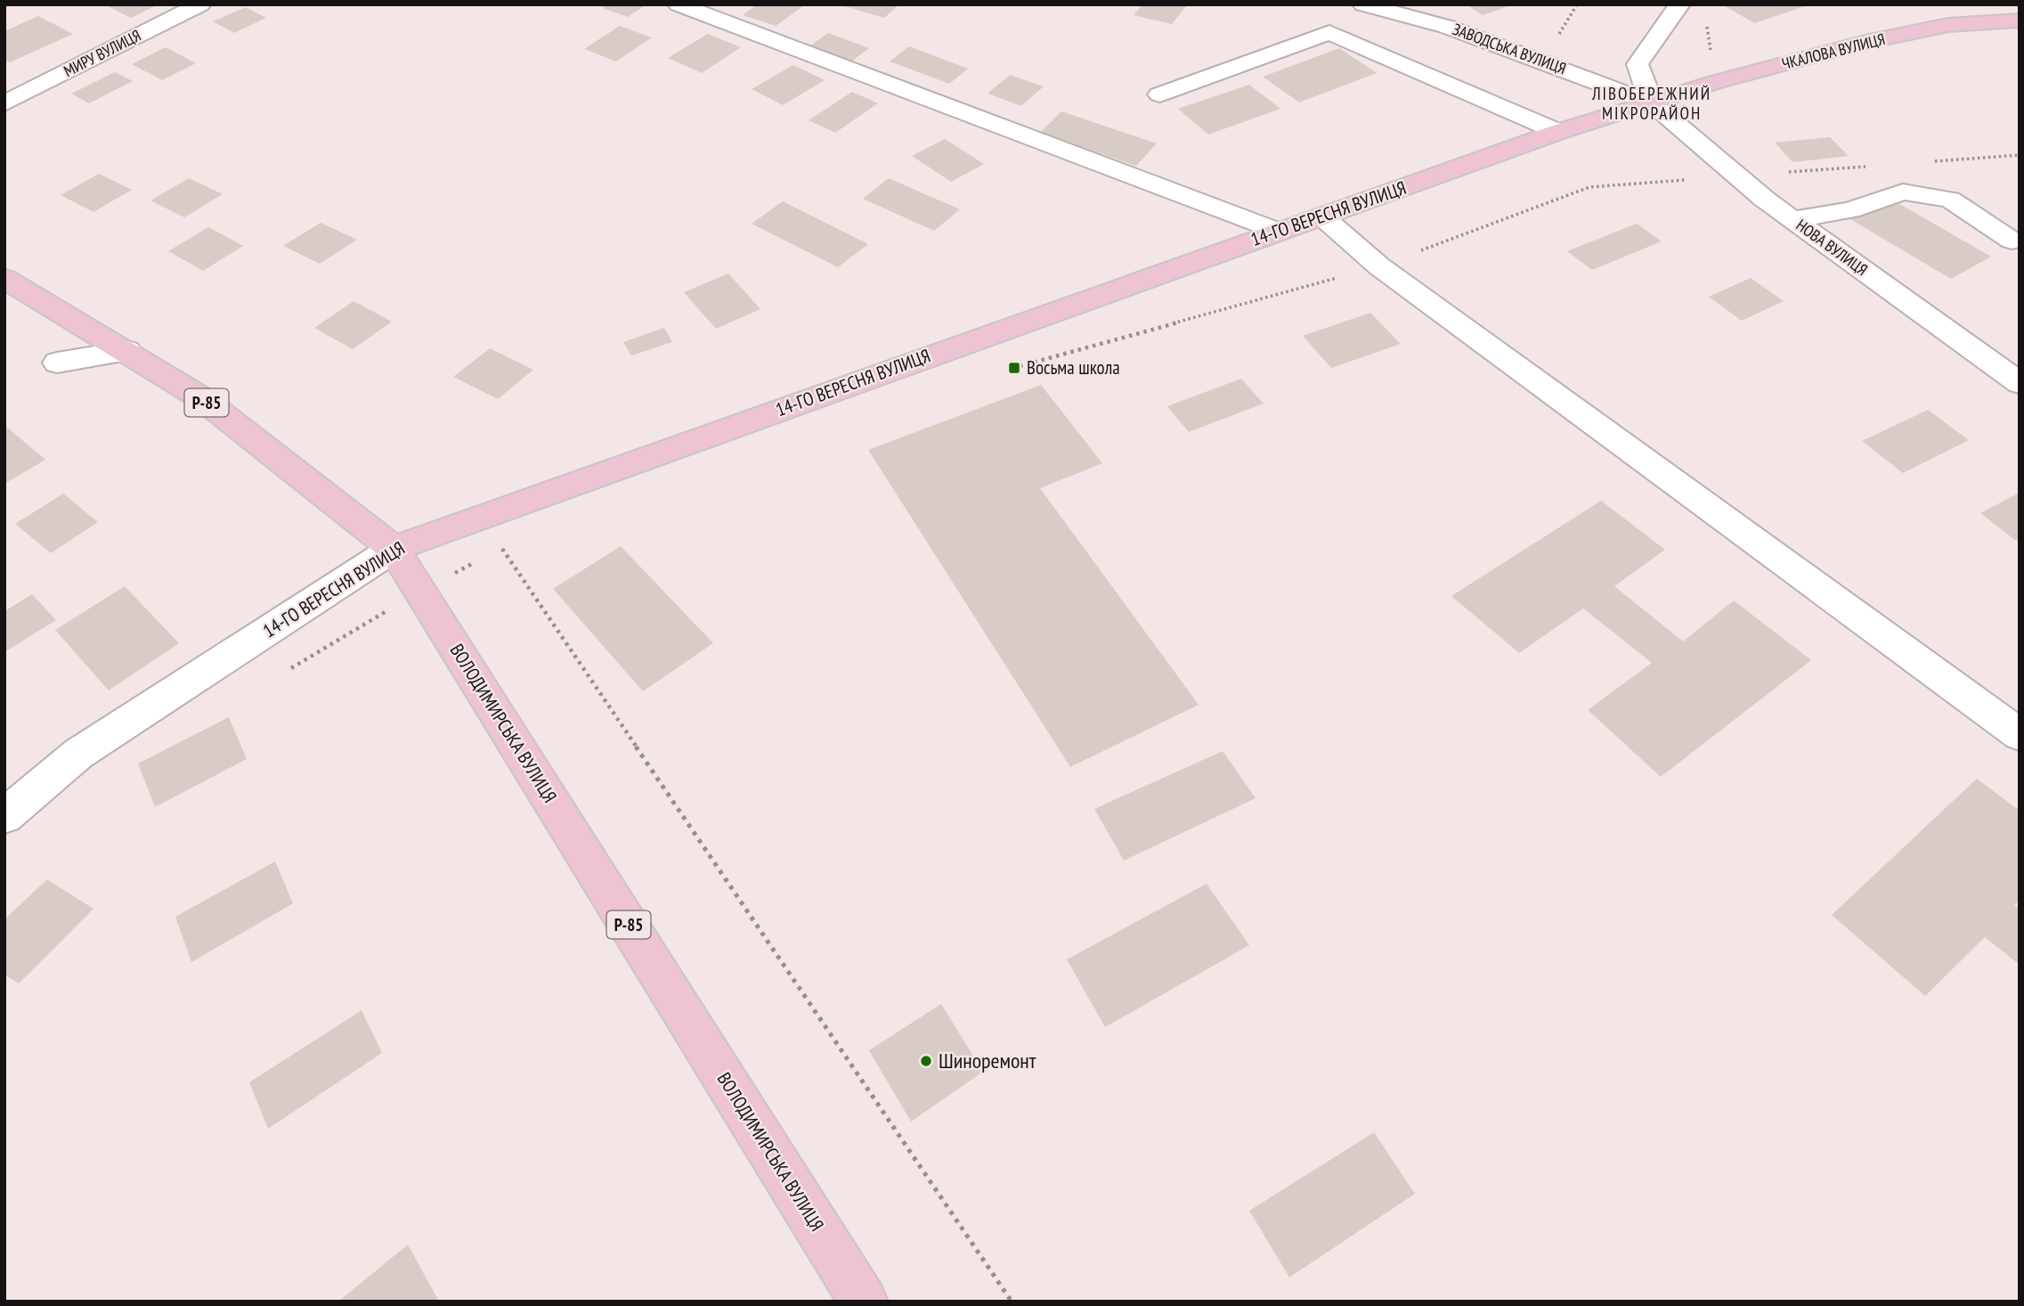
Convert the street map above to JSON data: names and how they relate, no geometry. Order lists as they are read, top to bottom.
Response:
{
  "streets": {
    "main road": [
      "ЧКАЛОВА ВУЛИЦЯ",
      "14-ГО ВЕРЕСНЯ ВУЛИЦЯ",
      "Р-85",
      "ВОЛОДИМИРСЬКА ВУЛИЦЯ"
    ],
    "street": ["ЗАВОДСЬКА ВУЛИЦЯ", "МИРУ ВУЛИЦЯ", "НОВА ВУЛИЦЯ"]
  },
  "crossings": [
    ["ЗАВОДСЬКА ВУЛИЦЯ", "ЧКАЛОВА ВУЛИЦЯ"],
    ["ЗАВОДСЬКА ВУЛИЦЯ", "14-ГО ВЕРЕСНЯ ВУЛИЦЯ"],
    ["ЗАВОДСЬКА ВУЛИЦЯ", "НОВА ВУЛИЦЯ"],
    ["ЧКАЛОВА ВУЛИЦЯ", "14-ГО ВЕРЕСНЯ ВУЛИЦЯ"],
    ["ЧКАЛОВА ВУЛИЦЯ", "НОВА ВУЛИЦЯ"],
    ["14-ГО ВЕРЕСНЯ ВУЛИЦЯ", "НОВА ВУЛИЦЯ"],
    ["14-ГО ВЕРЕСНЯ ВУЛИЦЯ", "ВОЛОДИМИРСЬКА ВУЛИЦЯ"]
  ],
  "districts": ["ЛІВОБЕРЕЖНИЙ МІКРОРАЙОН"],
  "places": {
    "transit": ["Восьма школа"],
    "other": ["Шиноремонт"]
  }
}
